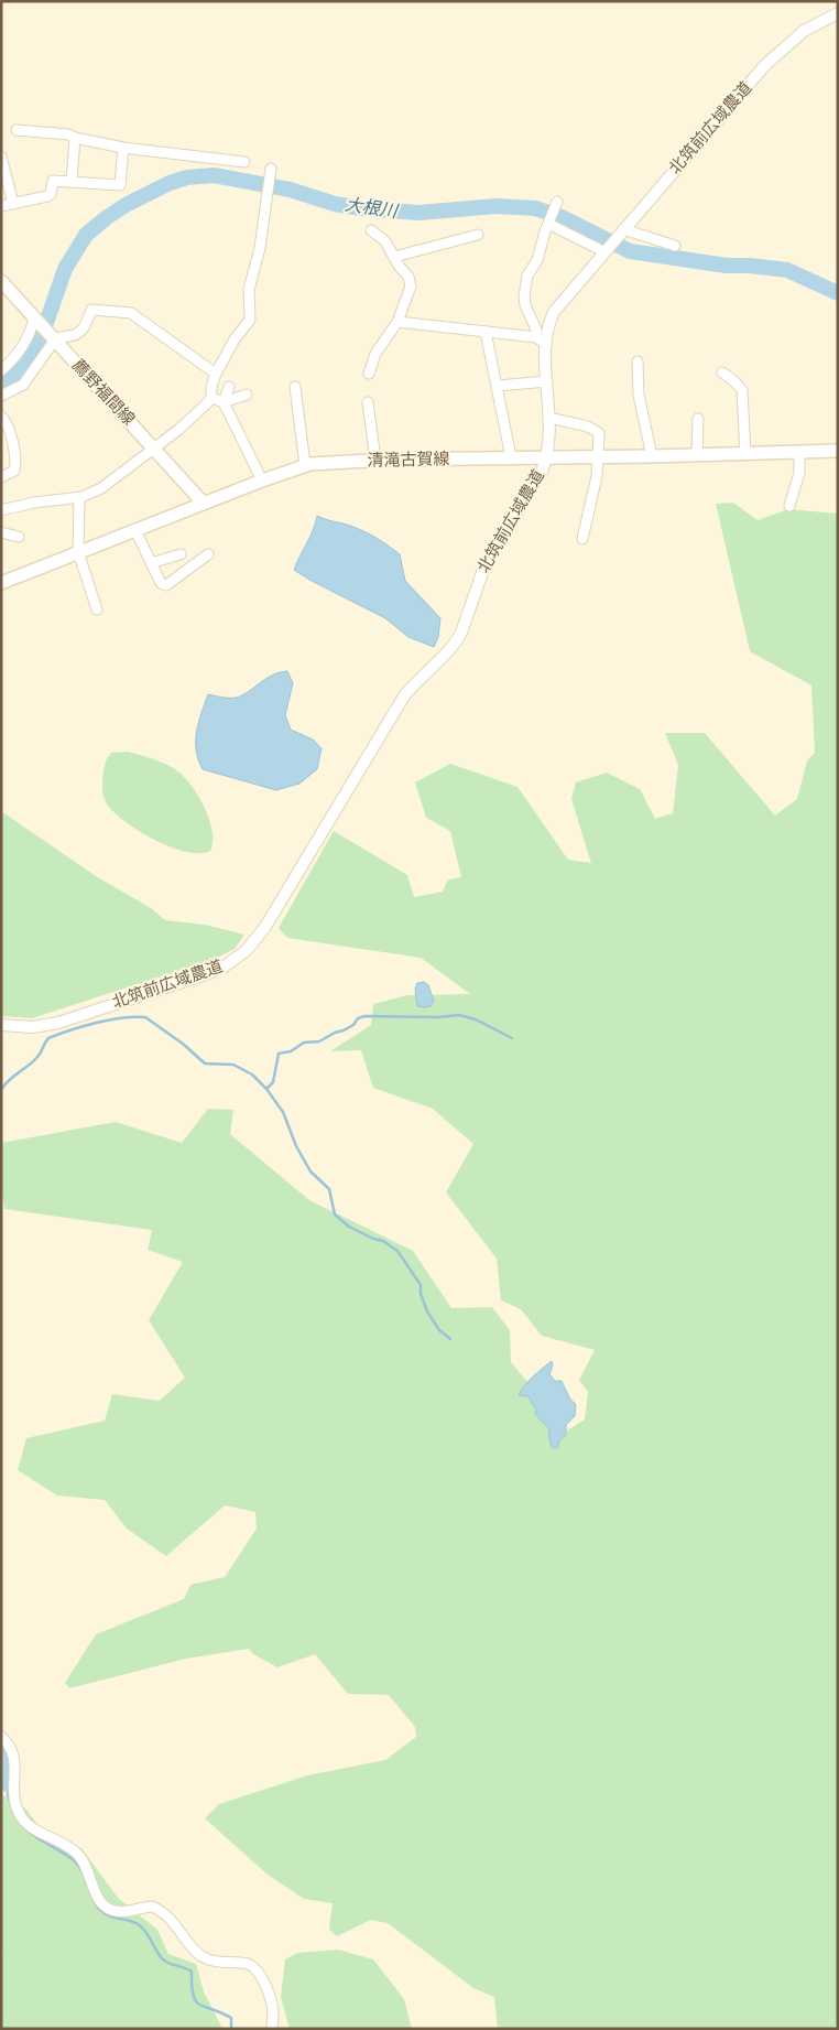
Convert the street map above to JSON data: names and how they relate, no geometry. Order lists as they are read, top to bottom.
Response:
{
  "streets": {
    "main road": ["薦野福間線", "清滝古賀線"],
    "street": ["北筑前広域農道"]
  },
  "crossings": [
    ["北筑前広域農道", "清滝古賀線"],
    ["薦野福間線", "清滝古賀線"]
  ],
  "water": ["大根川"]
}
